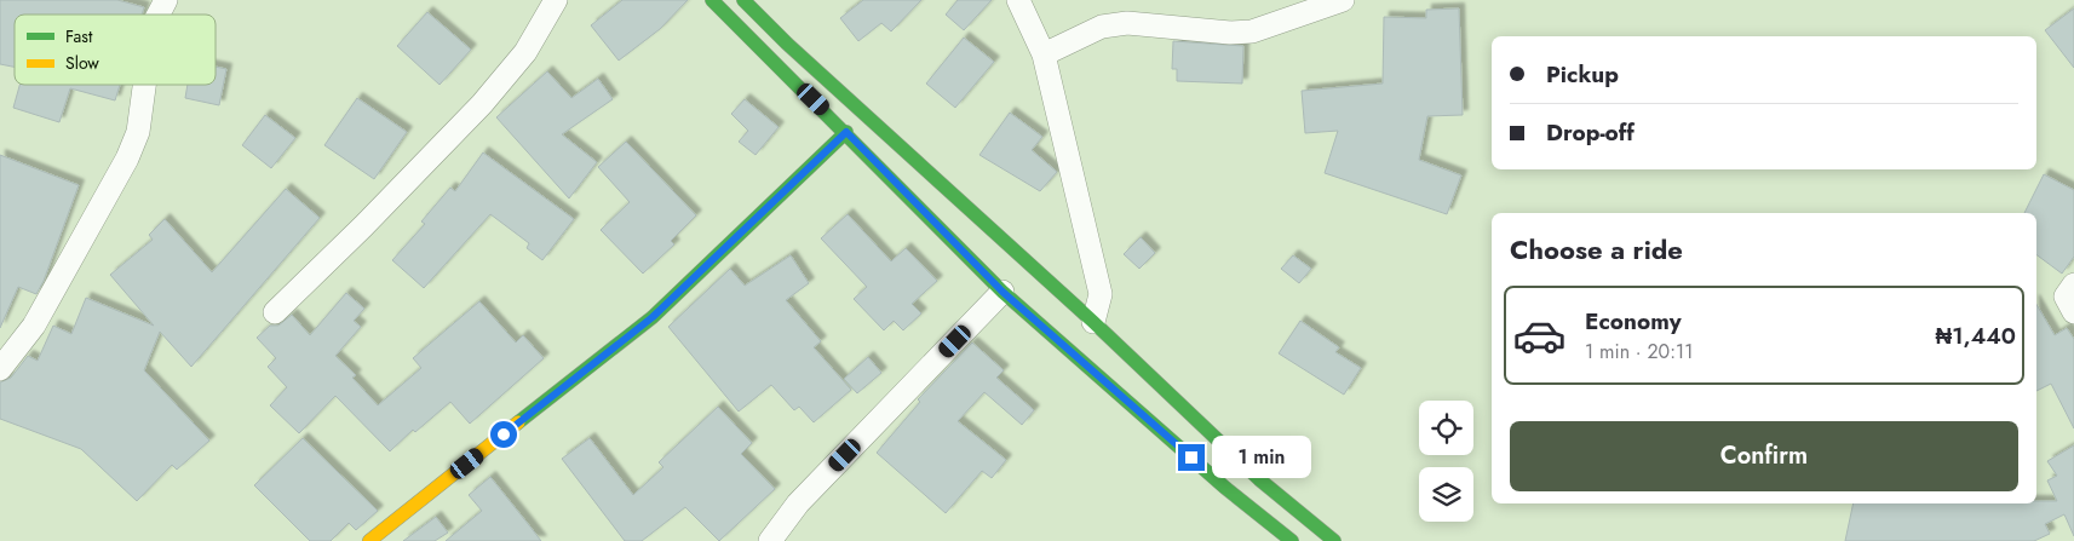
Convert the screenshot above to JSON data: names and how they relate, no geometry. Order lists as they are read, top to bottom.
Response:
{
  "legend": ["Fast", "Slow"],
  "page": {
    "banner": ["Pickup", "Drop-off"],
    "heading": "Choose a ride",
    "list": [
      {
        "name": "Economy",
        "note": "1 min · 20:11",
        "value": "₦1,440"
      }
    ],
    "buttons": "Confirm",
    "bubble": "1 min"
  }
}
